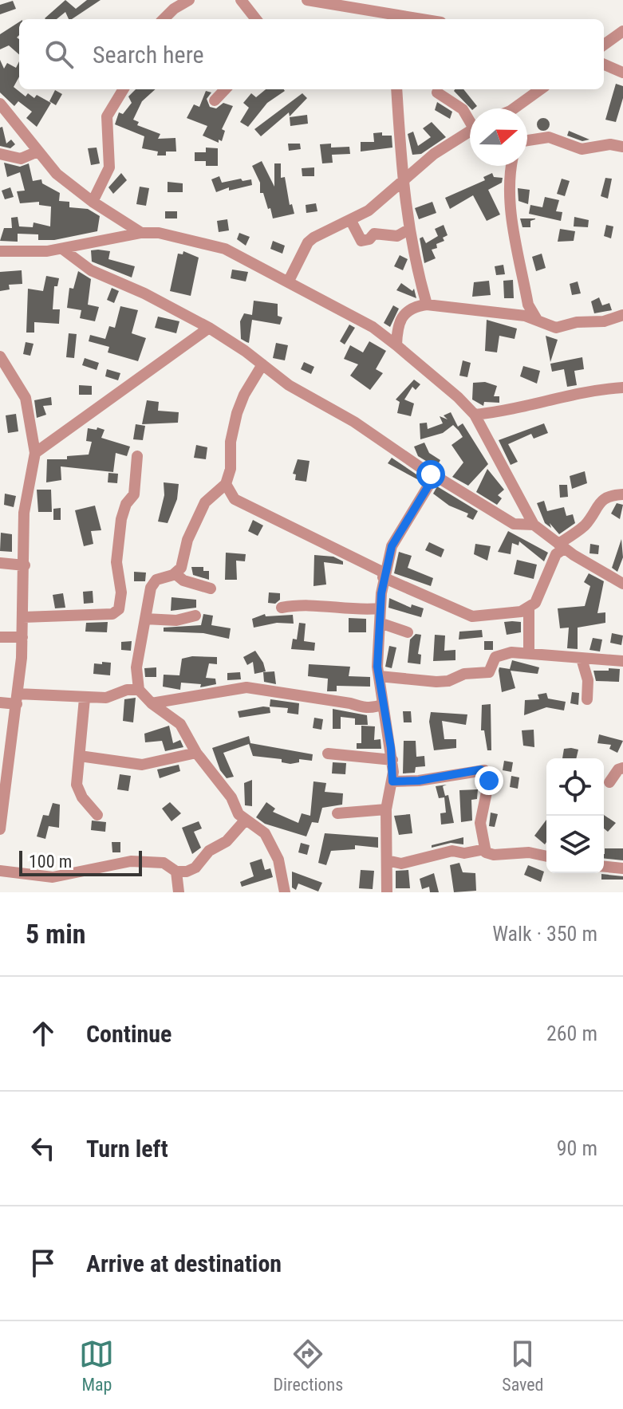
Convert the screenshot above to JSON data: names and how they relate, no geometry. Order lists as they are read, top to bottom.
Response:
{
  "scale_bar": "100 m",
  "north": "right",
  "page": {
    "search": "Search here",
    "scale": "100 m",
    "heading": ["5 min", "Walk · 350 m"],
    "list": [
      ["Continue", "260 m"],
      ["Turn left", "90 m"],
      "Arrive at destination"
    ],
    "nav": ["Map", "Directions", "Saved"]
  }
}
